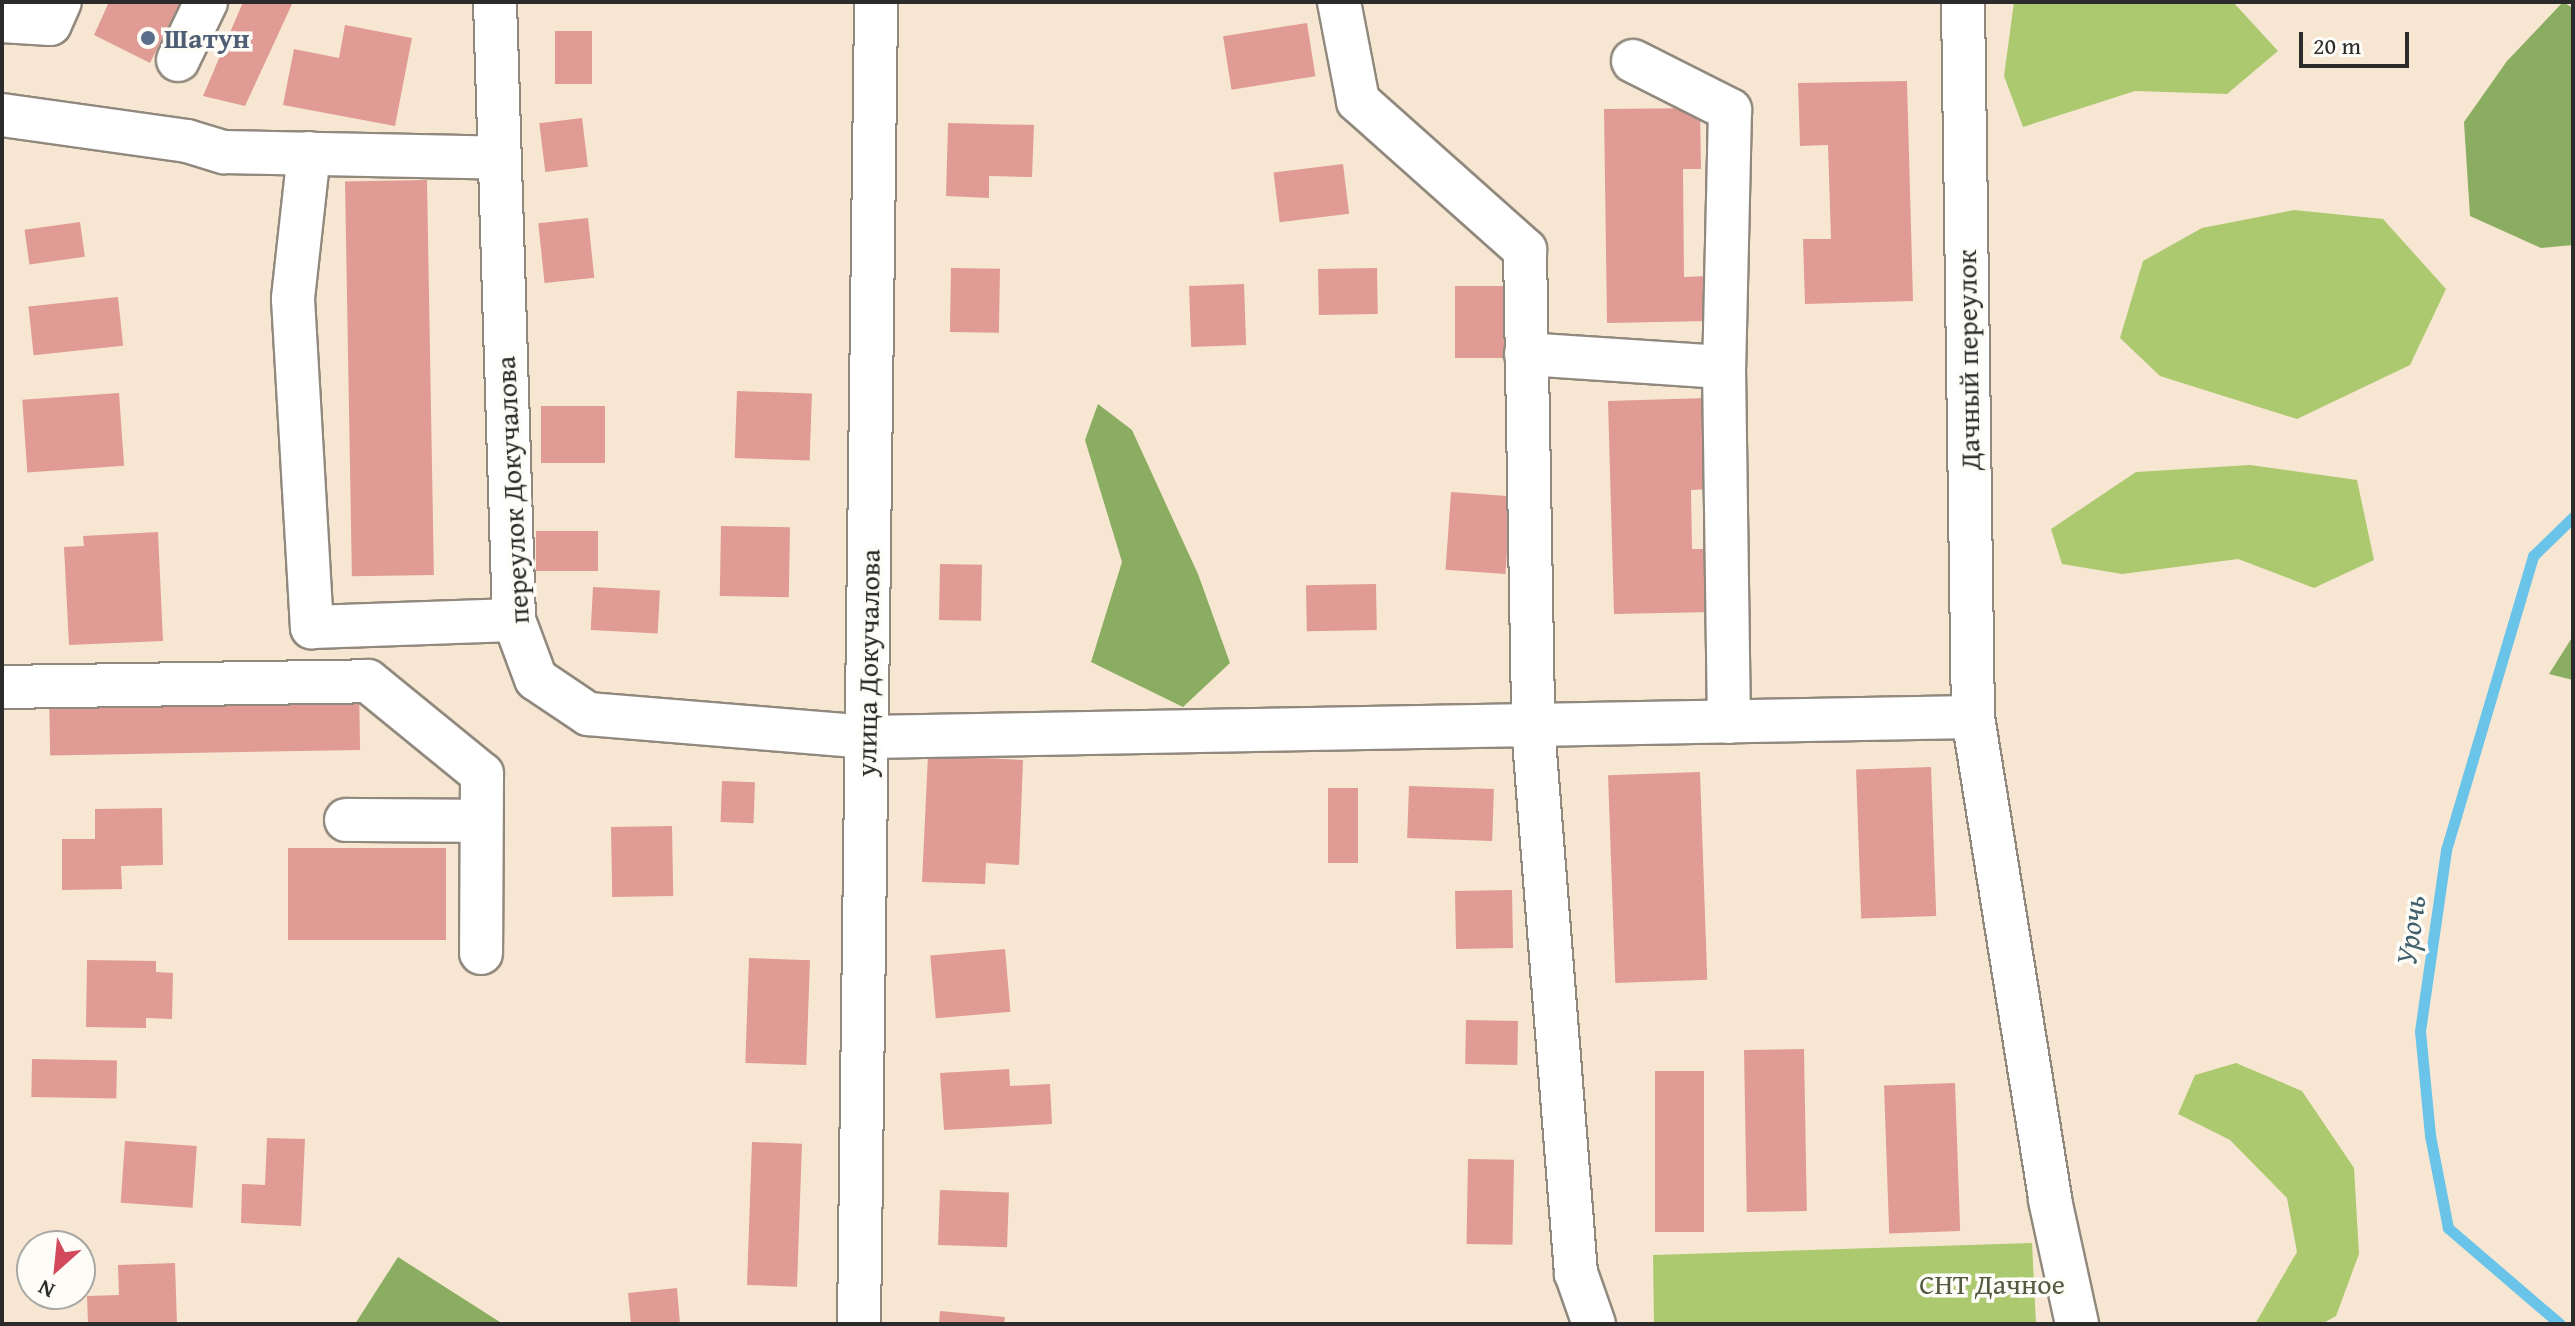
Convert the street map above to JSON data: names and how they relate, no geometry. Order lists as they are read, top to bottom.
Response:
{
  "streets": {
    "street": ["Дачный переулок", "переулок Докучалова", "улица Докучалова"]
  },
  "crossings": [
    ["Дачный переулок", "переулок Докучалова"],
    ["переулок Докучалова", "улица Докучалова"]
  ],
  "water": ["Урочь"],
  "parks": ["СНТ Дачное"],
  "places": ["Шатун"],
  "scale_bar": "20 m",
  "north": "bottom left"
}
